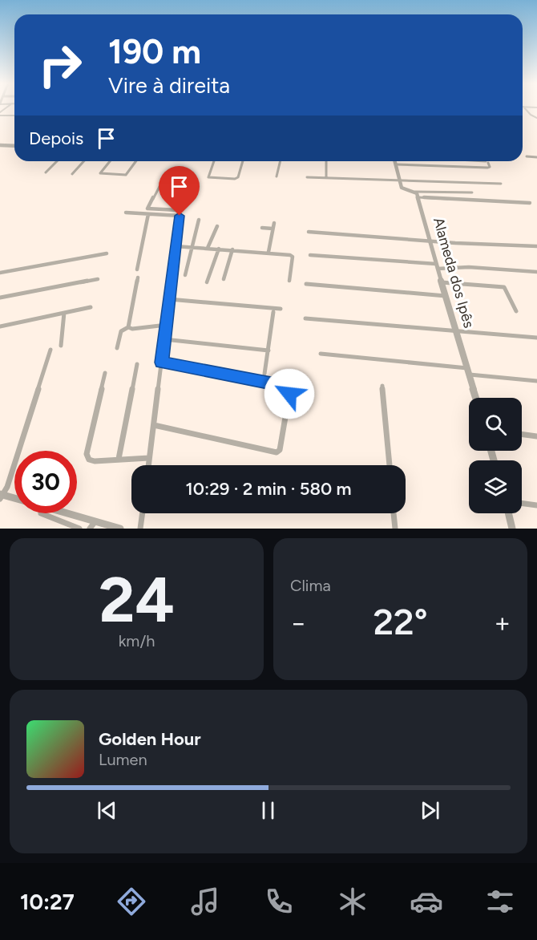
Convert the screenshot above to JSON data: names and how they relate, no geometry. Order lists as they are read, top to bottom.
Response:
{
  "streets": {
    "street": ["Alameda dos Ipês"]
  },
  "page": {
    "turn": ["190 m", "Vire à direita"],
    "then": "Depois",
    "limit": "30",
    "trip": "10:29 · 2 min · 580 m",
    "tile": [
      ["24", "km/h"],
      "Clima"
    ],
    "heat": ["−", "22°", "+"],
    "song": ["Golden Hour", "Lumen"],
    "tabs": "10:27"
  }
}
